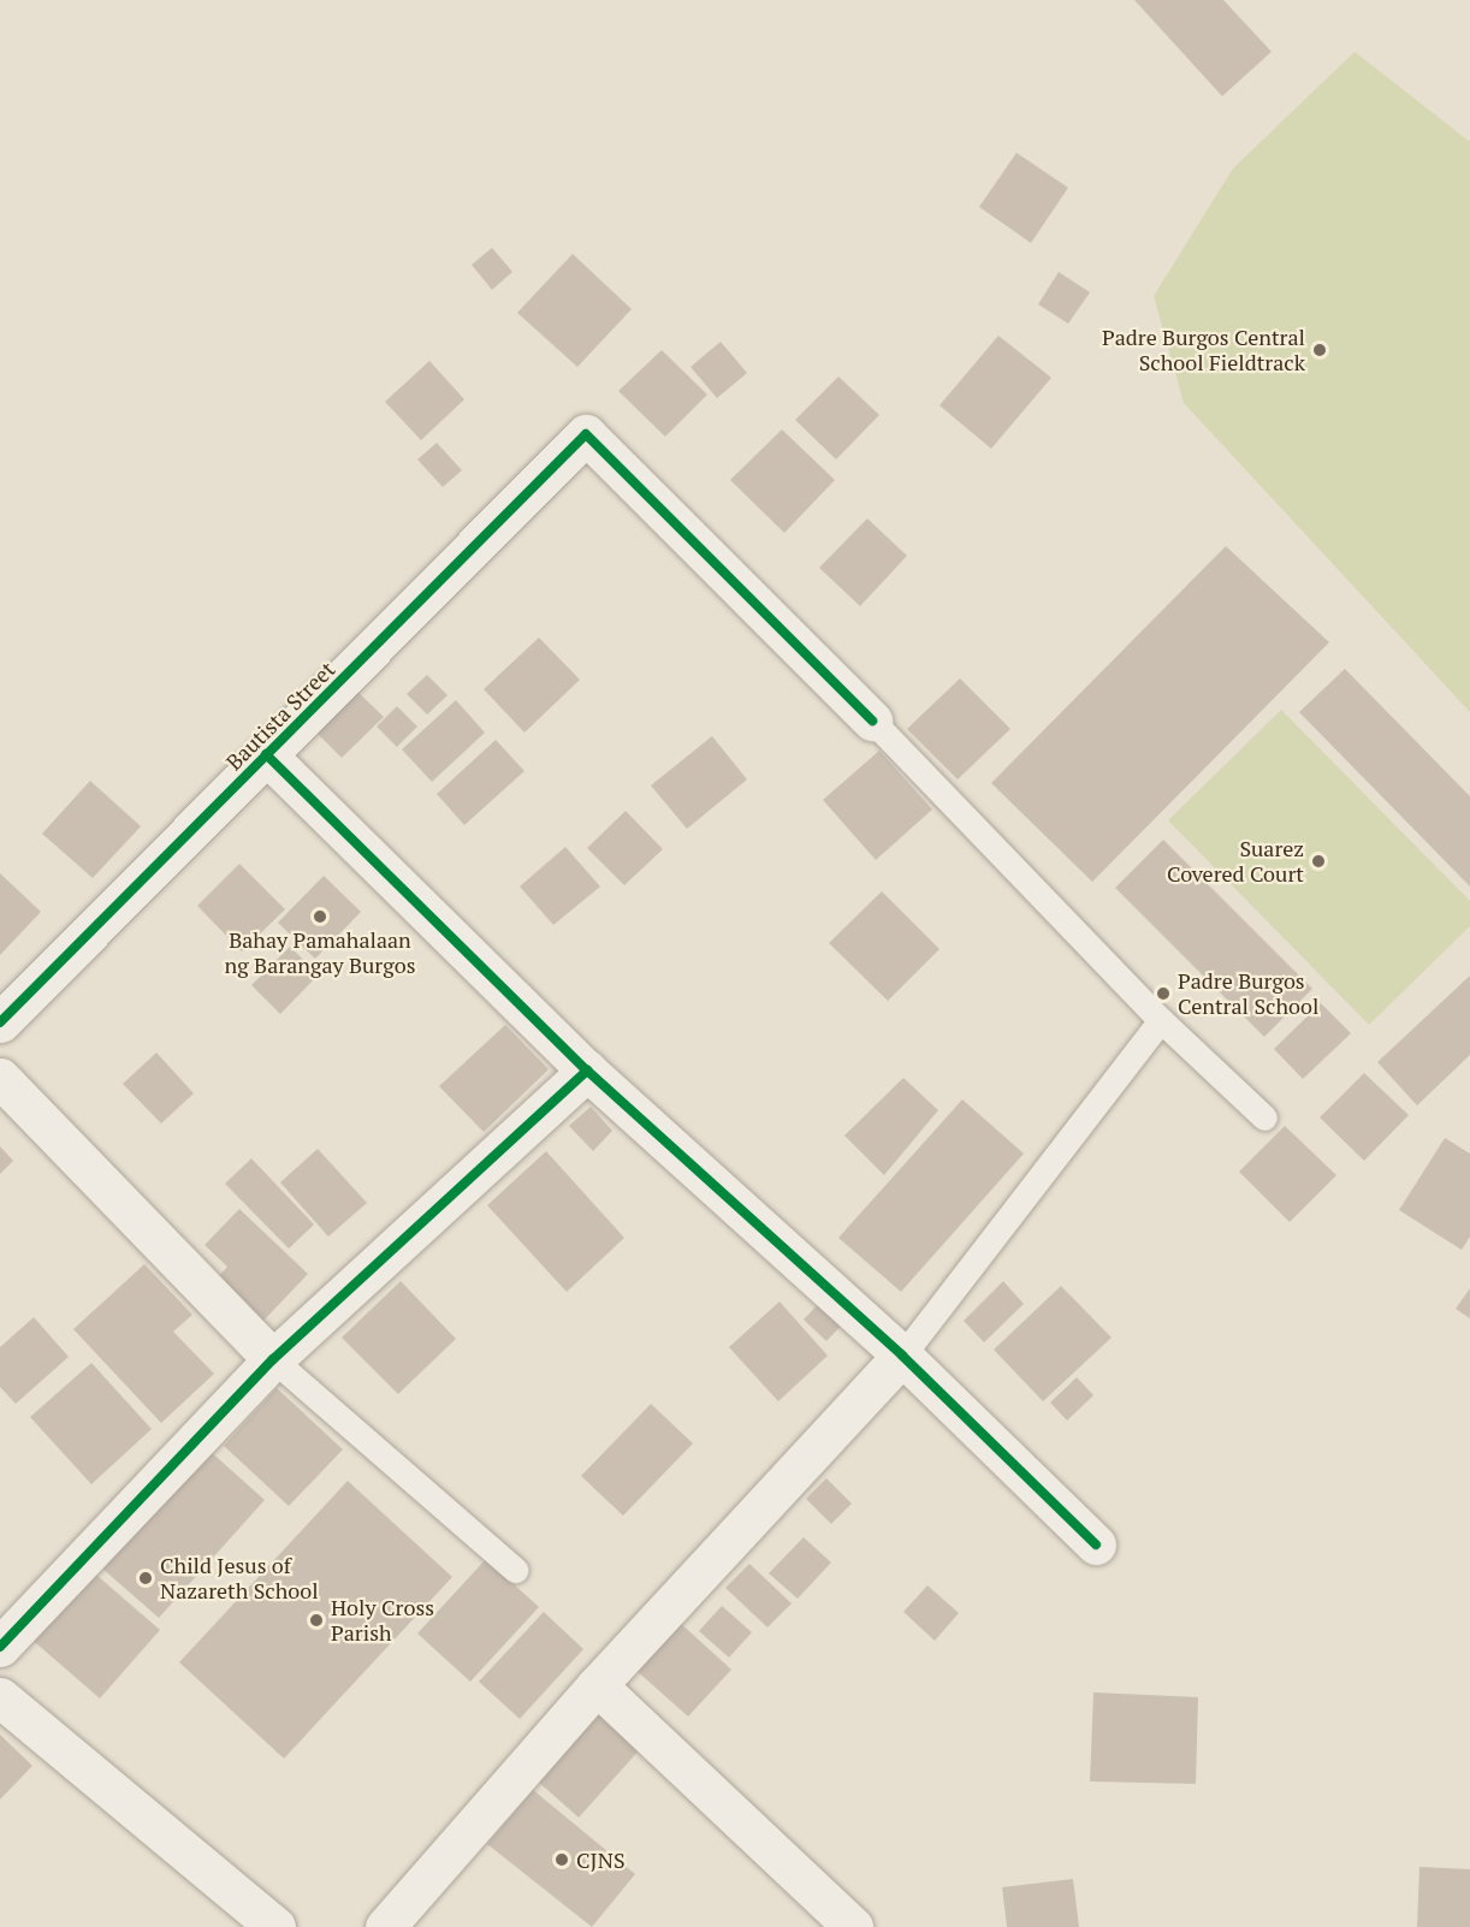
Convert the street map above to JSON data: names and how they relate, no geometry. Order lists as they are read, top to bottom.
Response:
{
  "streets": {
    "street": ["Bautista Street"]
  },
  "places": [
    "Padre Burgos Central School Fieldtrack",
    "Suarez Covered Court",
    "Bahay Pamahalaan ng Barangay Burgos",
    "Padre Burgos Central School",
    "Child Jesus of Nazareth School",
    "Holy Cross Parish",
    "CJNS"
  ]
}
